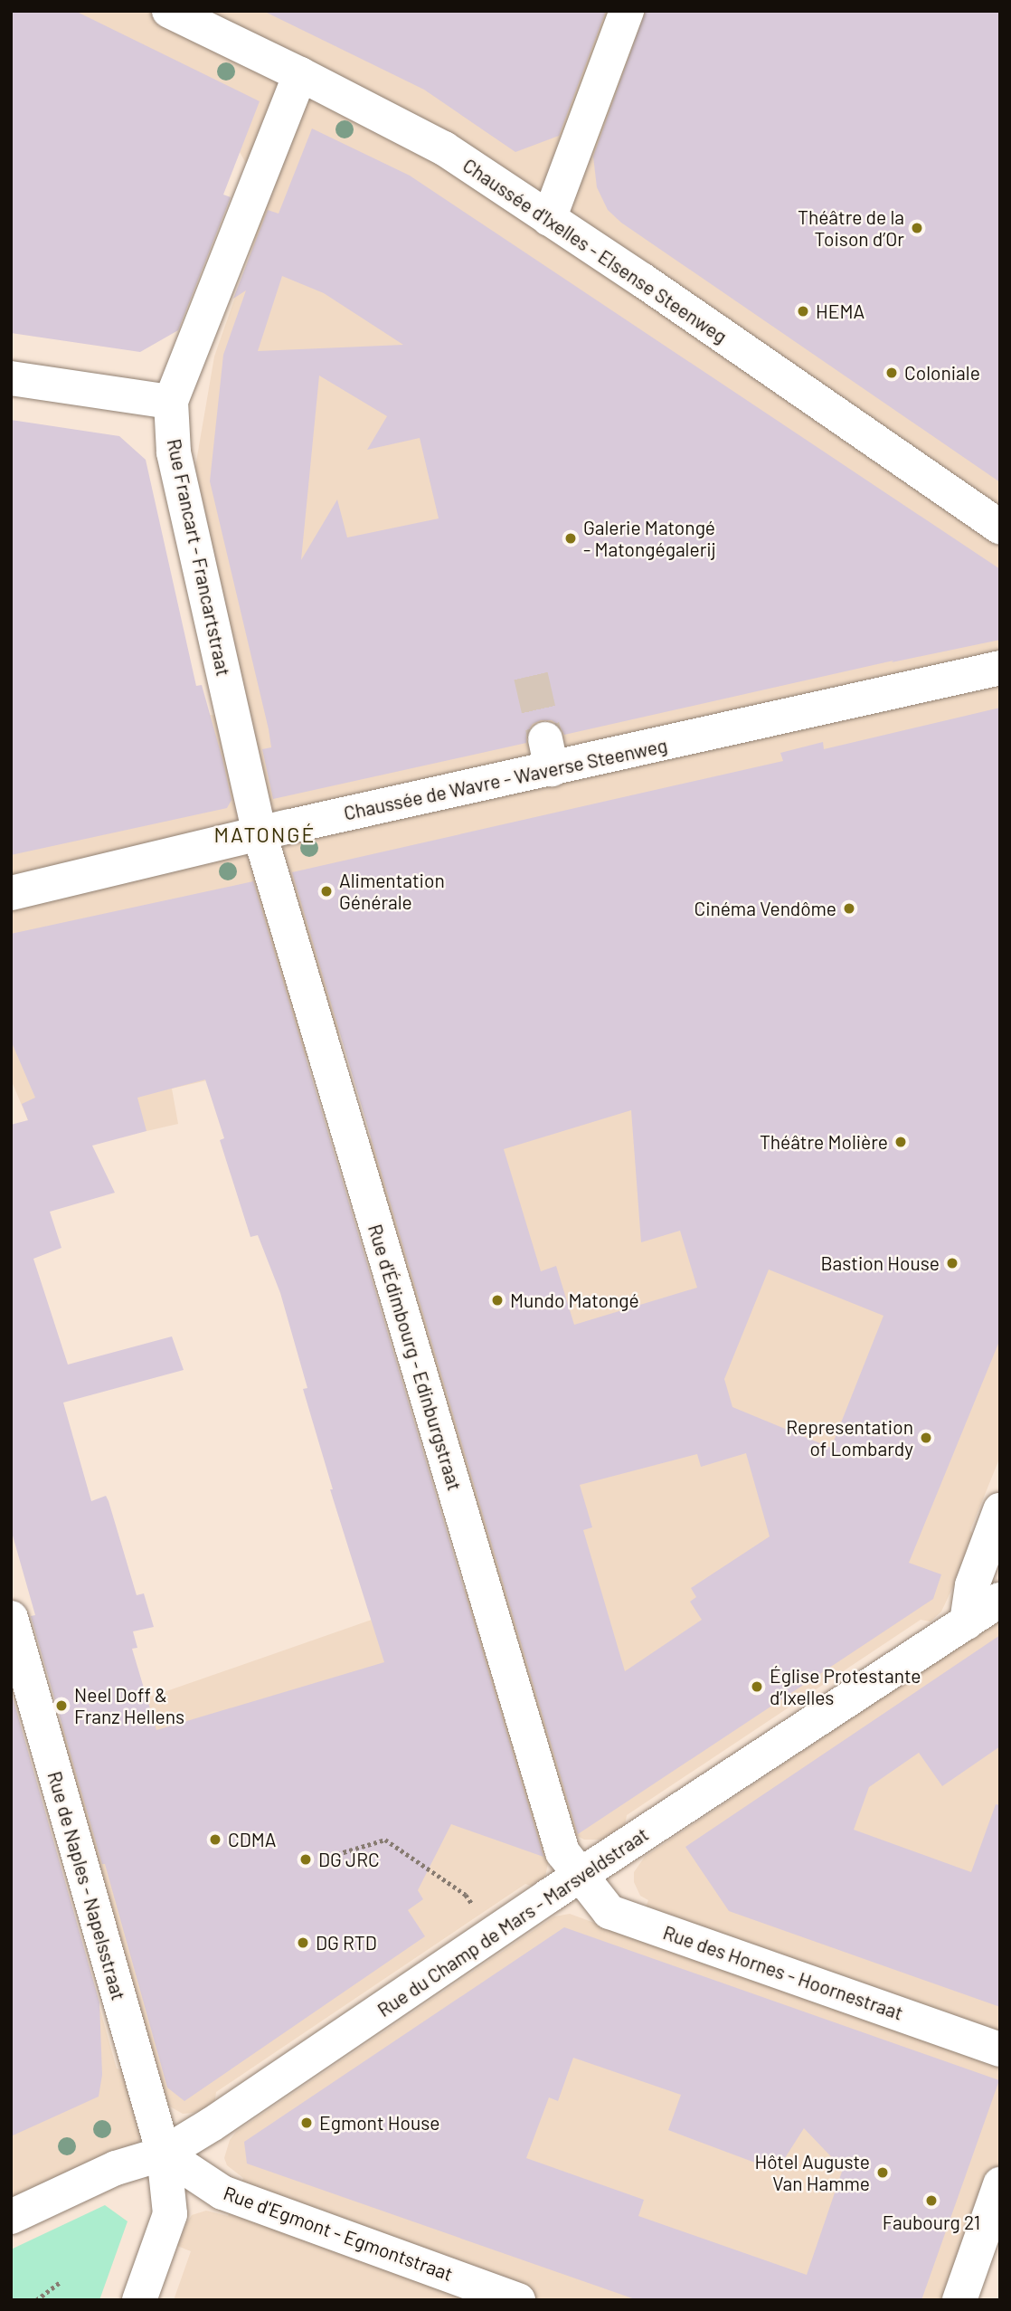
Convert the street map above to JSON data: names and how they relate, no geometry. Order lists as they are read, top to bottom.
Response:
{
  "streets": {
    "street": [
      "Chaussée d'Ixelles - Elsense Steenweg",
      "Rue Francart - Francartstraat",
      "Chaussée de Wavre - Waverse Steenweg",
      "Rue d'Édimbourg - Edinburgstraat",
      "Rue de Naples - Napelsstraat",
      "Rue du Champ de Mars - Marsveldstraat",
      "Rue des Hornes - Hoornestraat",
      "Rue d'Egmont - Egmontstraat"
    ]
  },
  "crossings": [
    ["Chaussée d'Ixelles - Elsense Steenweg", "Rue Francart - Francartstraat"],
    ["Rue Francart - Francartstraat", "Chaussée de Wavre - Waverse Steenweg"],
    ["Rue Francart - Francartstraat", "Rue d'Édimbourg - Edinburgstraat"],
    ["Chaussée de Wavre - Waverse Steenweg", "Rue d'Édimbourg - Edinburgstraat"],
    ["Rue d'Édimbourg - Edinburgstraat", "Rue du Champ de Mars - Marsveldstraat"],
    ["Rue d'Édimbourg - Edinburgstraat", "Rue des Hornes - Hoornestraat"],
    ["Rue de Naples - Napelsstraat", "Rue du Champ de Mars - Marsveldstraat"],
    ["Rue de Naples - Napelsstraat", "Rue d'Egmont - Egmontstraat"],
    ["Rue du Champ de Mars - Marsveldstraat", "Rue des Hornes - Hoornestraat"],
    ["Rue du Champ de Mars - Marsveldstraat", "Rue d'Egmont - Egmontstraat"]
  ],
  "districts": ["MATONGÉ"],
  "places": [
    "Théâtre de la Toison d’Or",
    "HEMA",
    "Coloniale",
    "Galerie Matongé - Matongégalerij",
    "Alimentation Générale",
    "Cinéma Vendôme",
    "Théâtre Molière",
    "Bastion House",
    "Mundo Matongé",
    "Representation of Lombardy",
    "Église Protestante d’Ixelles",
    "Neel Doff & Franz Hellens",
    "CDMA",
    "DG JRC",
    "DG RTD",
    "Egmont House",
    "Hôtel Auguste Van Hamme",
    "Faubourg 21"
  ]
}
